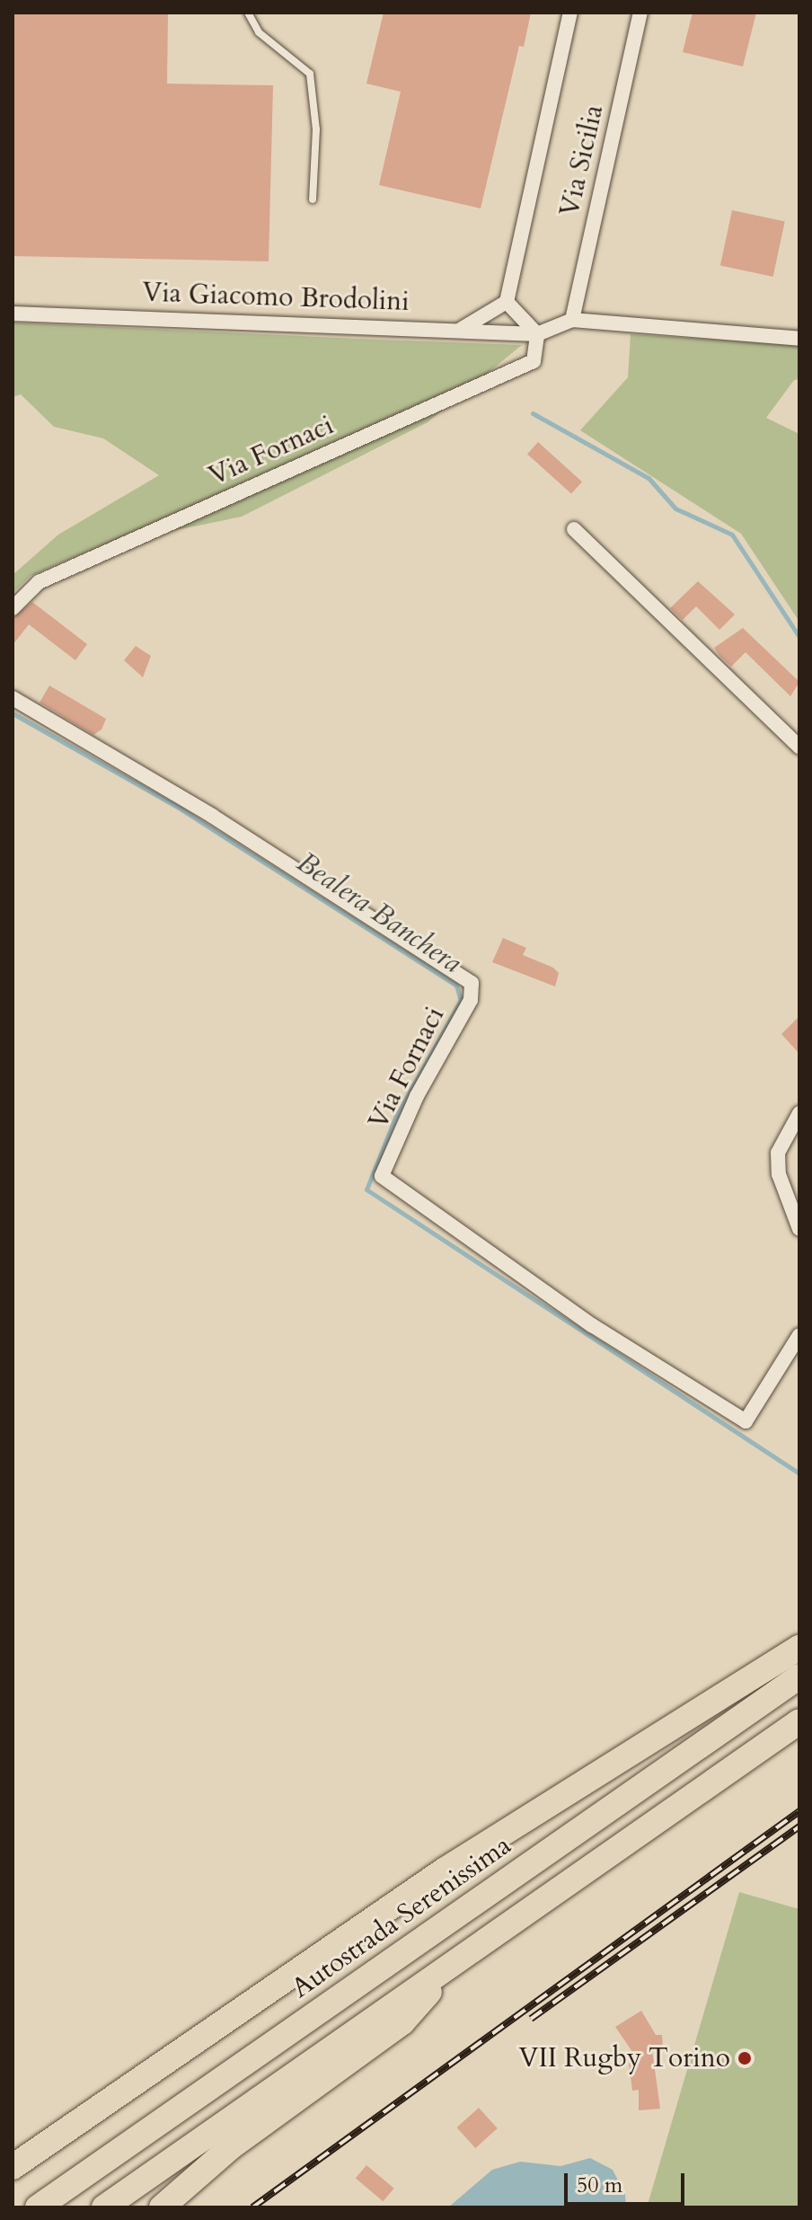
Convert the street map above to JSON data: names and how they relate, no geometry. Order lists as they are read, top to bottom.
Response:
{
  "streets": {
    "highway": ["Autostrada Serenissima"],
    "street": ["Via Sicilia", "Via Giacomo Brodolini", "Via Fornaci"]
  },
  "crossings": [
    ["Via Giacomo Brodolini", "Via Fornaci"]
  ],
  "water": ["Bealera Banchera"],
  "places": ["VII Rugby Torino"],
  "scale_bar": "50 m"
}
